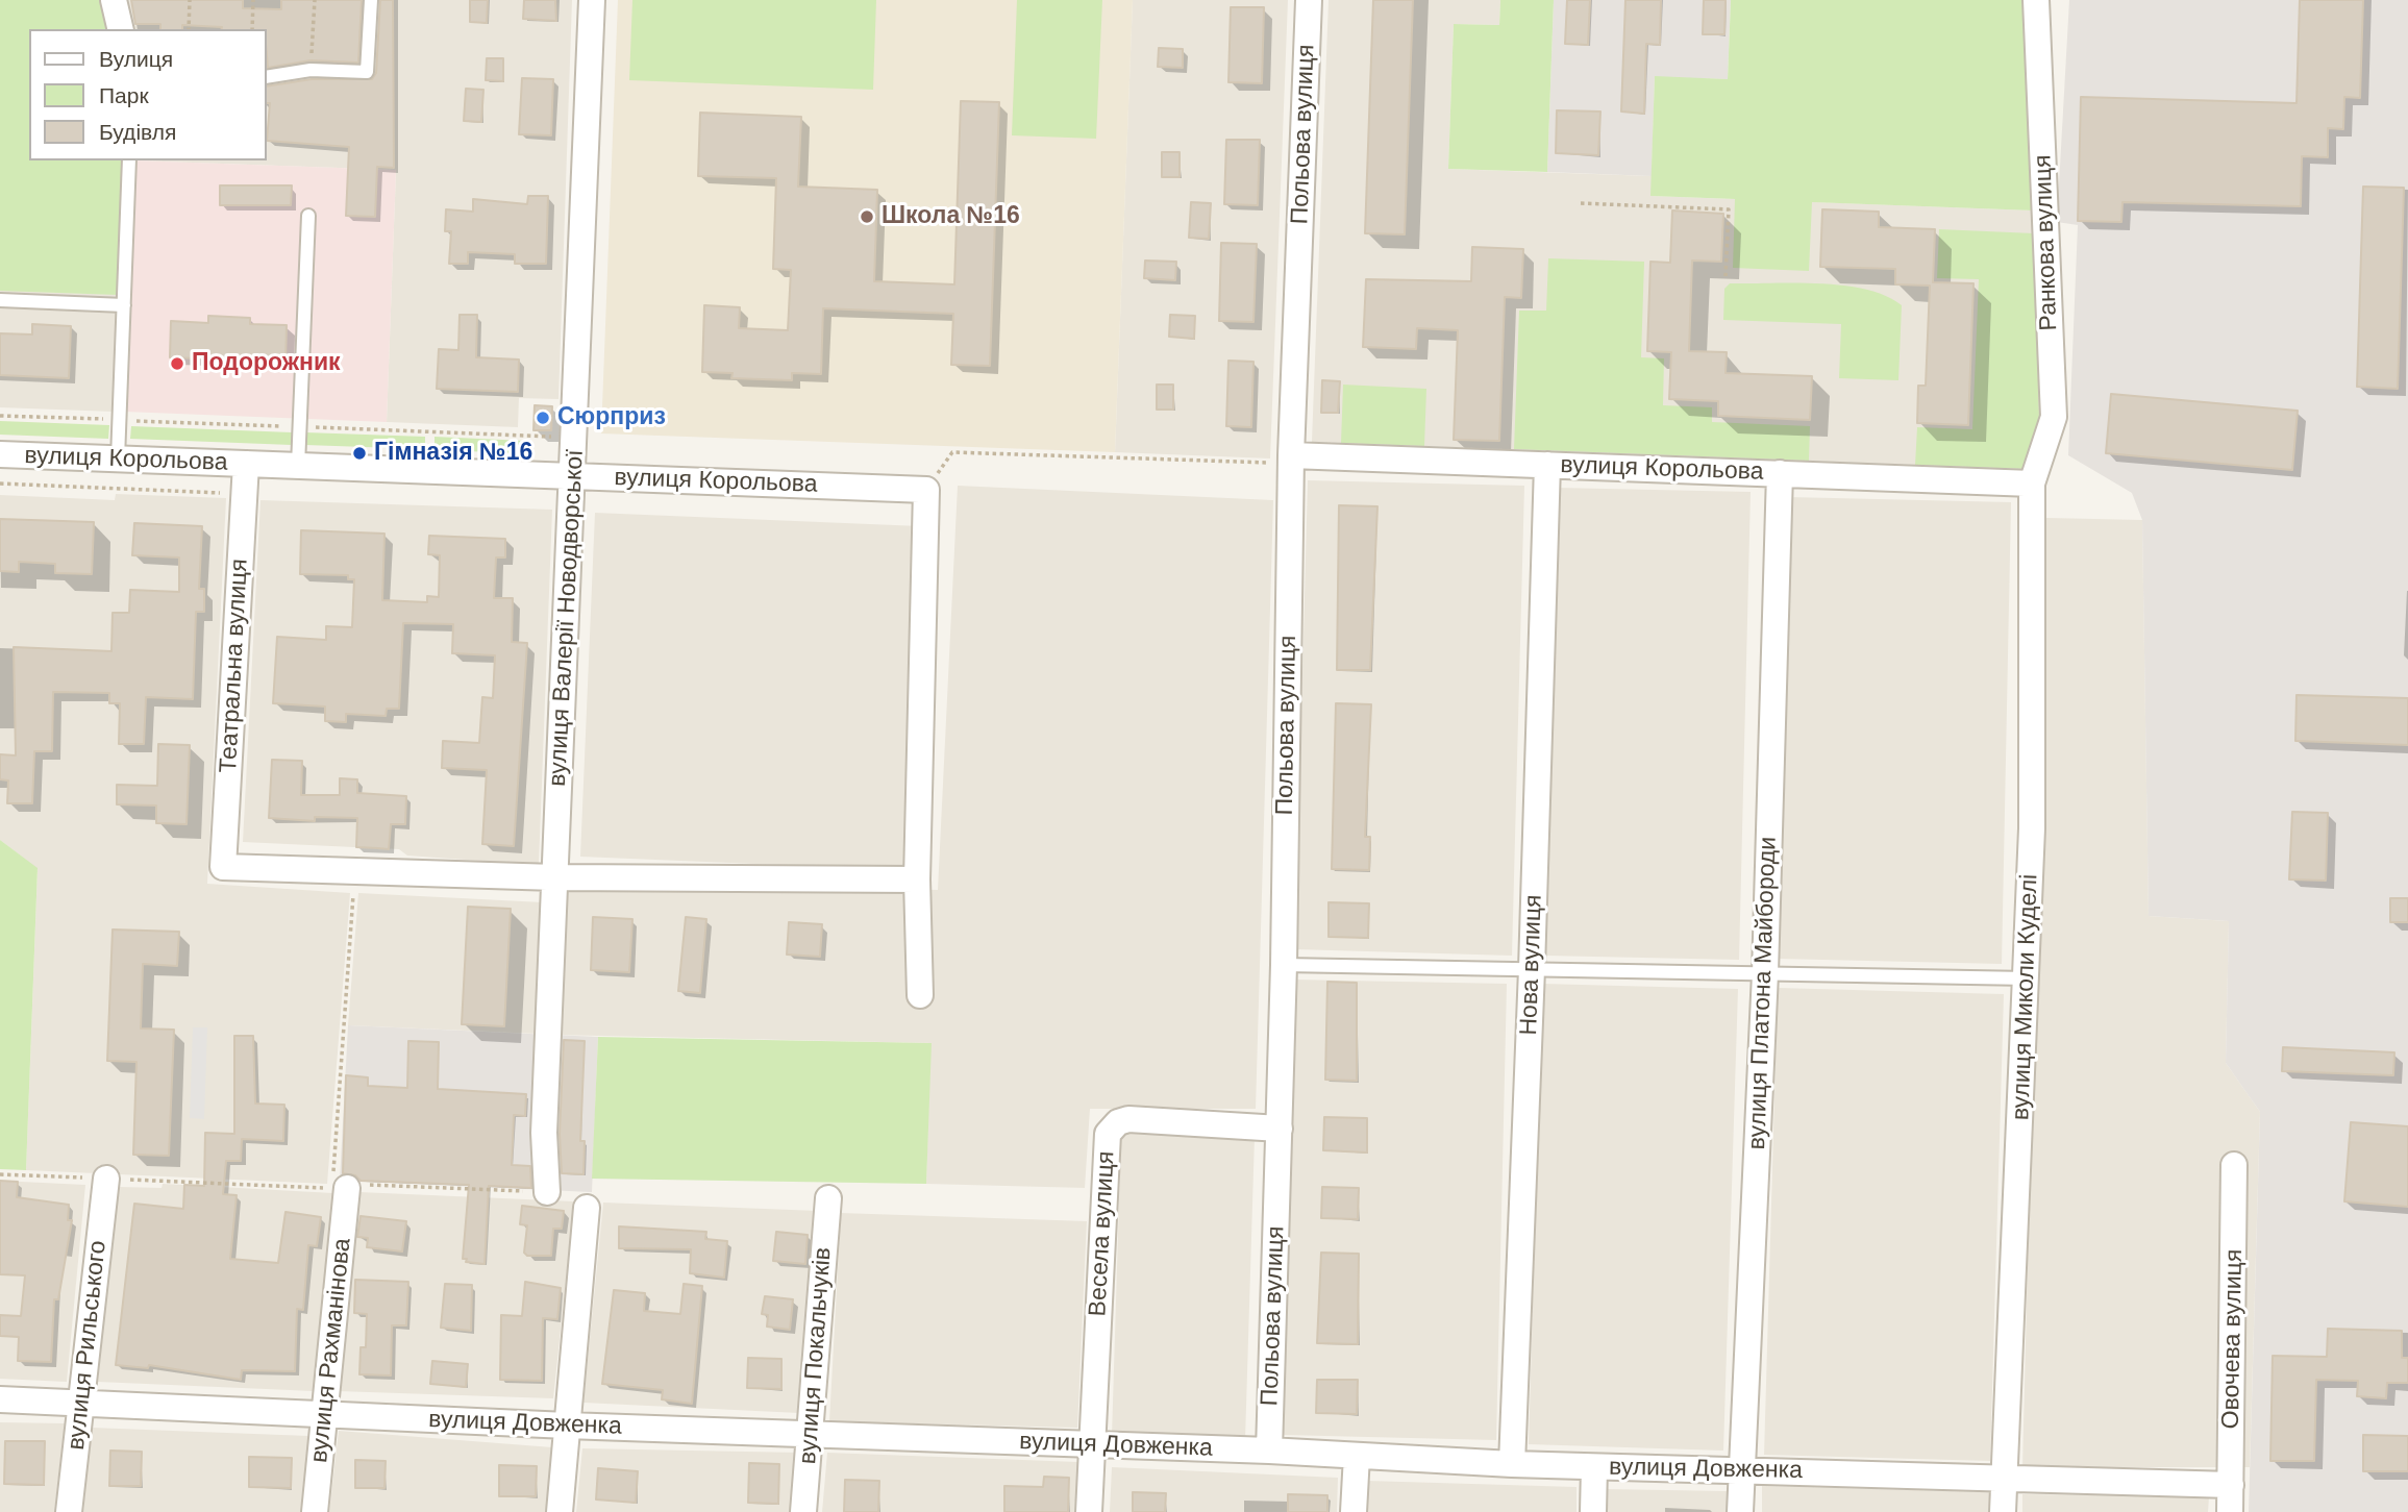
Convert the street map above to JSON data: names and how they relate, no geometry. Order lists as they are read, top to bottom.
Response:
{
  "streets": {
    "street": [
      "Польова вулиця",
      "Ранкова вулиця",
      "вулиця Корольова",
      "вулиця Валерії Новодворської",
      "Театральна вулиця",
      "Нова вулиця",
      "вулиця Платона Майбороди",
      "вулиця Миколи Куделі",
      "Весела вулиця",
      "Овочева вулиця",
      "вулиця Рильського",
      "вулиця Рахманінова",
      "вулиця Покальчуків",
      "вулиця Довженка"
    ]
  },
  "crossings": [
    ["Польова вулиця", "вулиця Корольова"],
    ["Польова вулиця", "Весела вулиця"],
    ["Польова вулиця", "вулиця Довженка"],
    ["Ранкова вулиця", "вулиця Корольова"],
    ["Ранкова вулиця", "вулиця Миколи Куделі"],
    ["вулиця Корольова", "вулиця Валерії Новодворської"],
    ["вулиця Корольова", "Театральна вулиця"],
    ["вулиця Корольова", "Нова вулиця"],
    ["вулиця Корольова", "вулиця Платона Майбороди"],
    ["вулиця Корольова", "вулиця Миколи Куделі"],
    ["Нова вулиця", "вулиця Довженка"],
    ["вулиця Платона Майбороди", "вулиця Довженка"],
    ["вулиця Миколи Куделі", "вулиця Довженка"],
    ["Весела вулиця", "вулиця Довженка"],
    ["Овочева вулиця", "вулиця Довженка"],
    ["вулиця Рильського", "вулиця Довженка"],
    ["вулиця Рахманінова", "вулиця Довженка"],
    ["вулиця Покальчуків", "вулиця Довженка"]
  ],
  "places": [
    "Школа №16",
    "Подорожник",
    "Сюрприз",
    "Гімназія №16"
  ],
  "legend": ["Вулиця", "Парк", "Будівля"]
}
